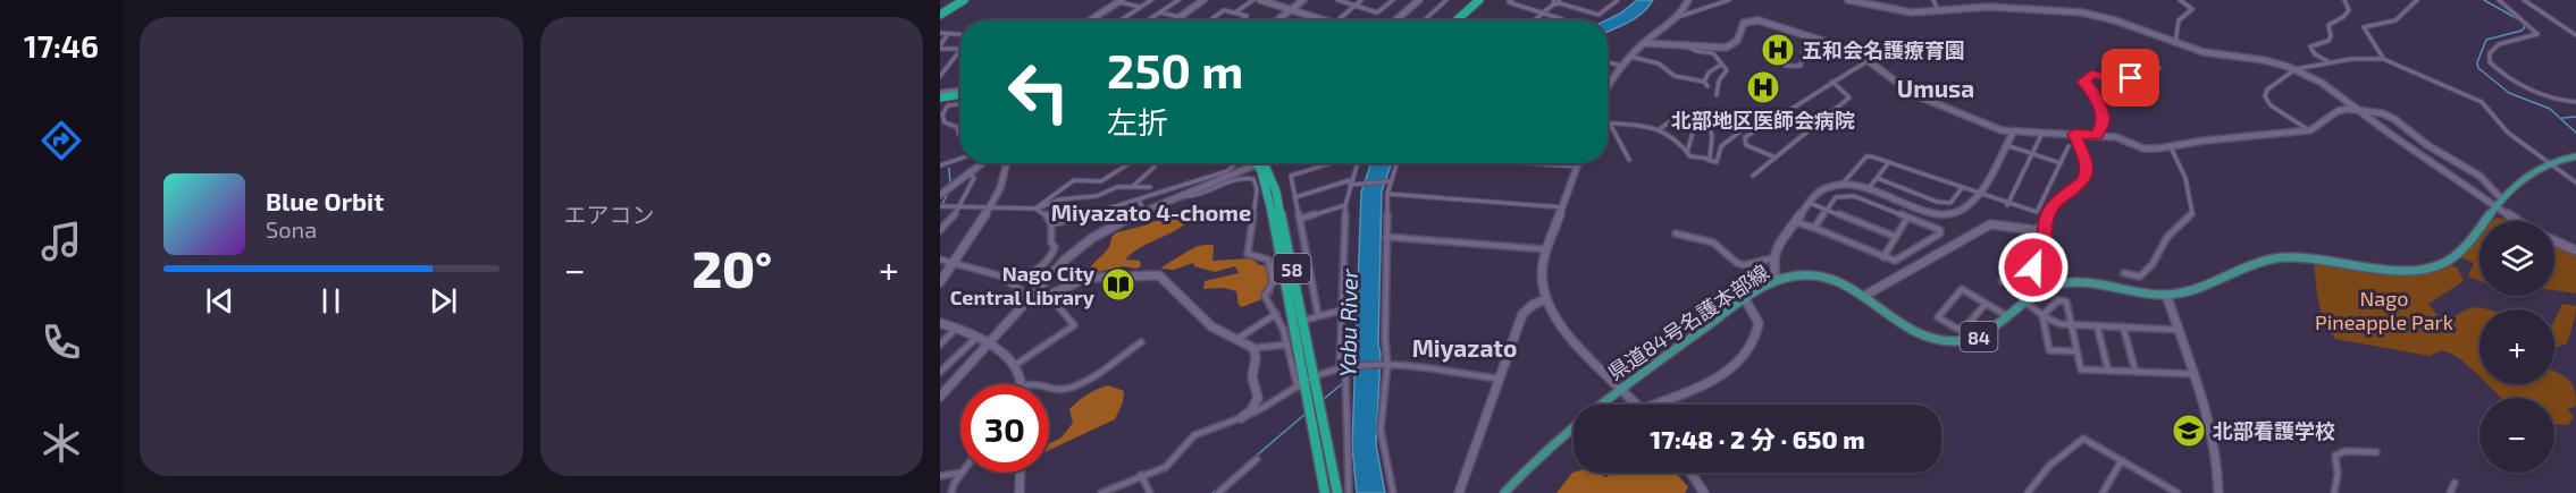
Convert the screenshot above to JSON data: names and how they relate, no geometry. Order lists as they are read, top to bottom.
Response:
{
  "streets": {
    "highway": ["58"],
    "main road": ["県道84号名護本部線", "84"]
  },
  "districts": ["Umusa", "Miyazato 4-chome", "Miyazato"],
  "water": ["Yabu River"],
  "parks": ["Nago Pineapple Park"],
  "places": {
    "hospital": ["五和会名護療育園", "北部地区医師会病院"],
    "library": ["Nago City Central Library"],
    "school or university": ["北部看護学校"]
  },
  "page": {
    "tabs": "17:46",
    "tile": "エアコン",
    "turn": ["250 m", "左折"],
    "song": ["Blue Orbit", "Sona"],
    "map_buttons": ["+", "−"],
    "heat": ["−", "20°", "+"],
    "limit": "30",
    "trip": "17:48 · 2 分 · 650 m"
  }
}
